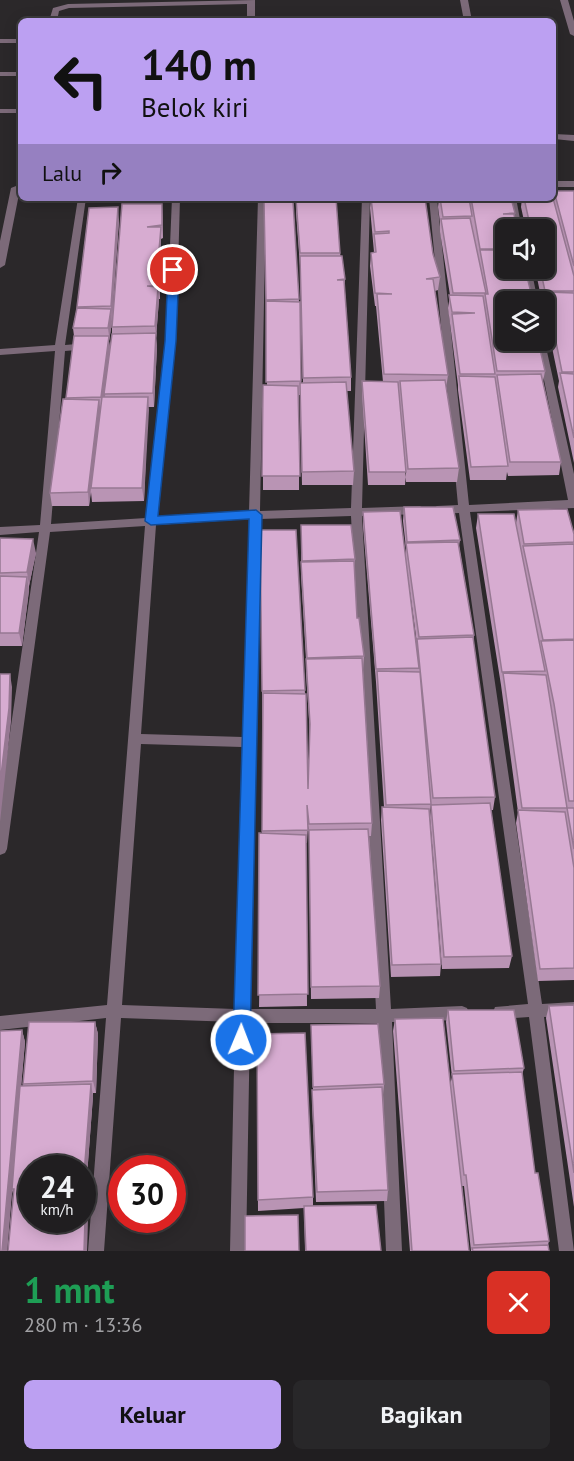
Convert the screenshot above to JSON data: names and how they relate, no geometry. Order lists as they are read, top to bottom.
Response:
{
  "page": {
    "turn": ["140 m", "Belok kiri"],
    "then": "Lalu",
    "speed": "24 km/h",
    "limit": "30",
    "heading": ["1 mnt", "280 m · 13:36"],
    "buttons": ["Keluar", "Bagikan"]
  }
}
